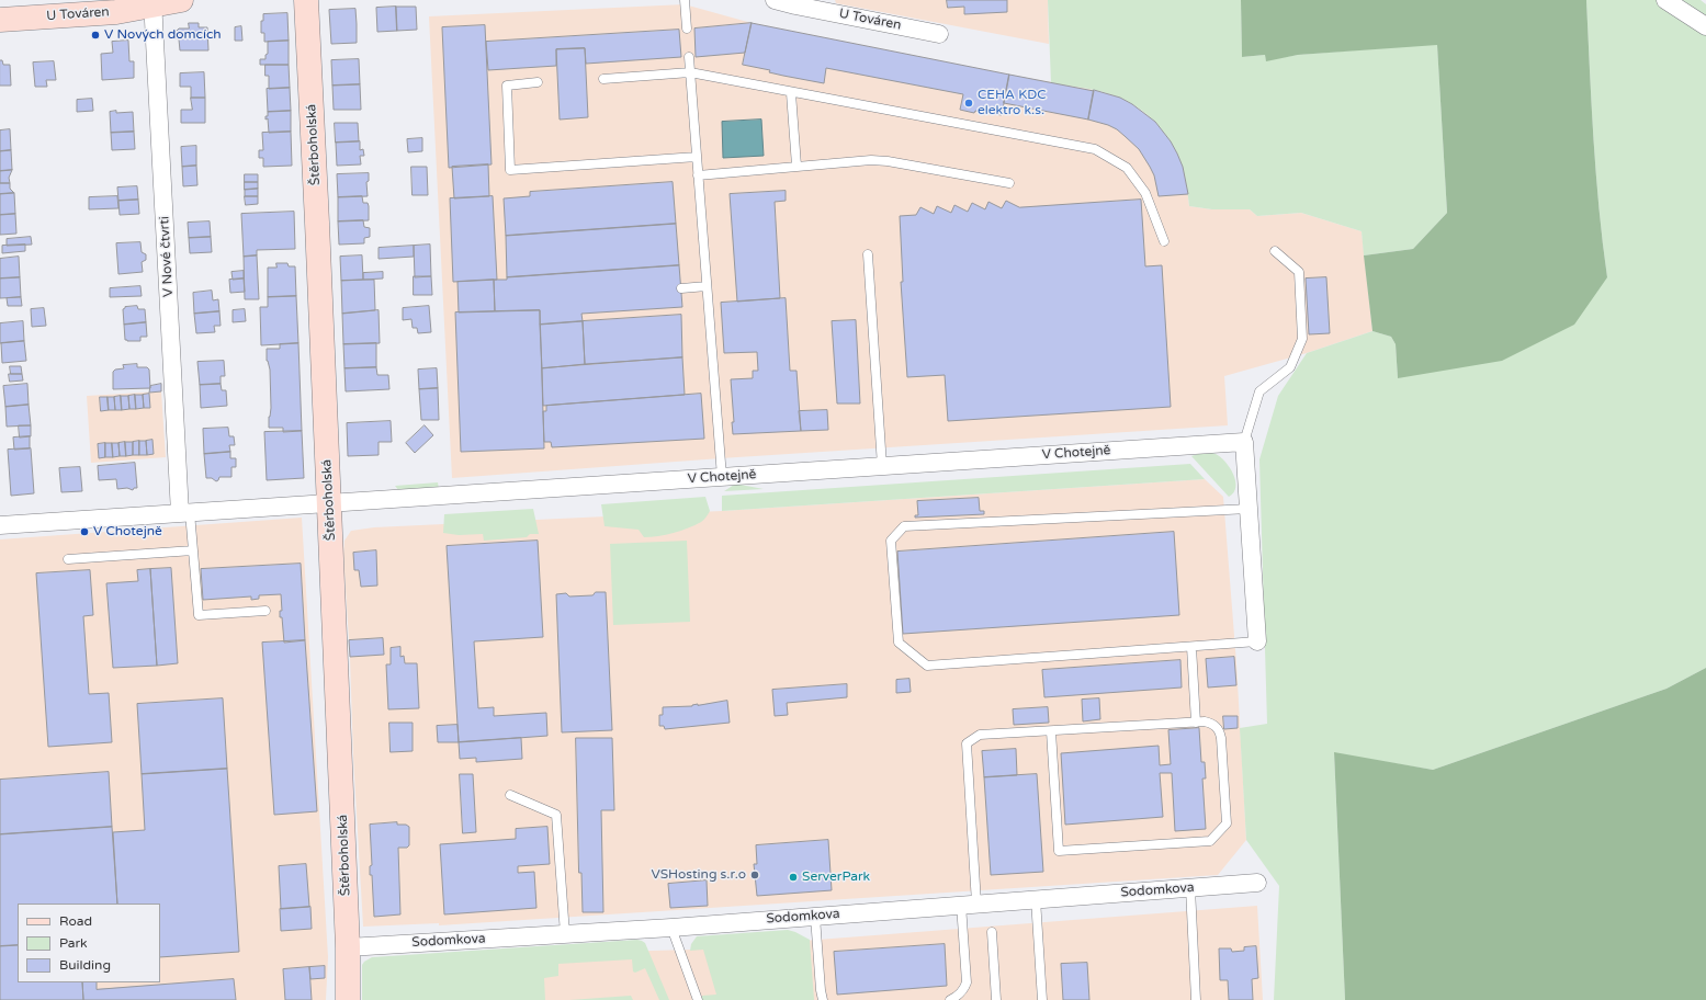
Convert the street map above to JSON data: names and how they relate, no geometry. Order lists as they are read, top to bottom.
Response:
{
  "streets": {
    "street": [
      "U Továren",
      "Štěrboholská",
      "V Nové čtvrti",
      "V Chotejně",
      "Sodomkova"
    ]
  },
  "crossings": [
    ["U Továren", "V Nové čtvrti"],
    ["Štěrboholská", "V Chotejně"],
    ["Štěrboholská", "Sodomkova"],
    ["V Nové čtvrti", "V Chotejně"]
  ],
  "places": [
    "V Nových domcích",
    "CEHA KDC elektro k.s.",
    "V Chotejně",
    "VSHosting s.r.o",
    "ServerPark"
  ],
  "legend": ["Road", "Park", "Building"]
}
